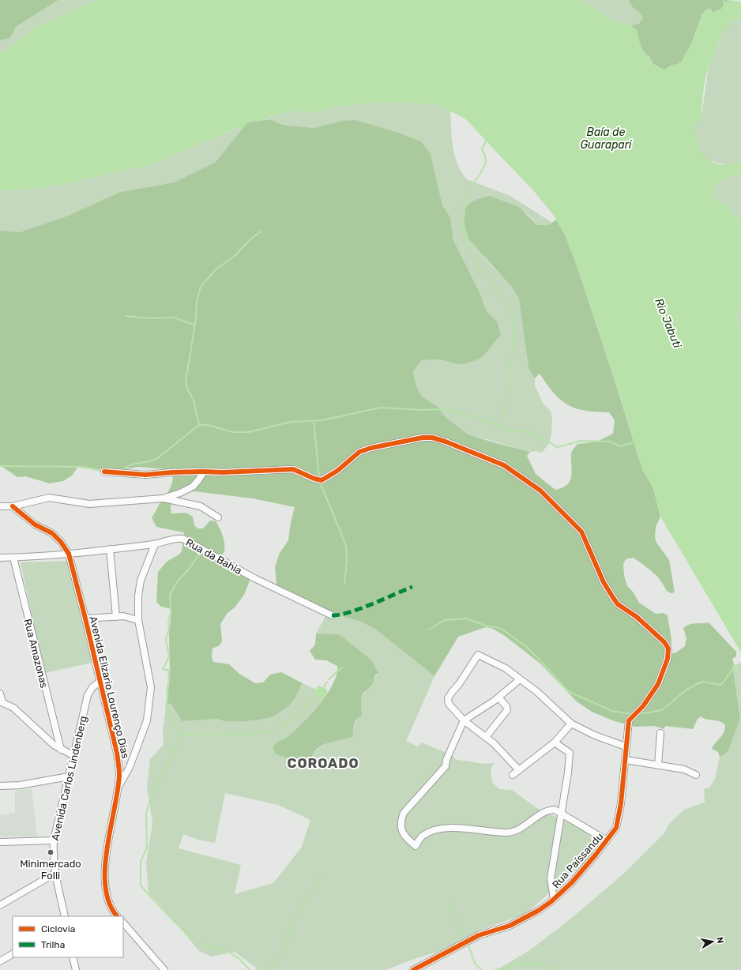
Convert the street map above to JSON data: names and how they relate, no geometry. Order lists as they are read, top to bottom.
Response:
{
  "streets": {
    "street": [
      "Rua da Bahia",
      "Rua Amazonas",
      "Avenida Elizario Lourenço Dias",
      "Avenida Carlos Lindenberg",
      "Rua Paíssandu"
    ]
  },
  "crossings": [
    ["Rua da Bahia", "Rua Amazonas"],
    ["Rua da Bahia", "Avenida Elizario Lourenço Dias"],
    ["Avenida Elizario Lourenço Dias", "Avenida Carlos Lindenberg"]
  ],
  "districts": ["COROADO"],
  "water": ["Baía de Guarapari", "Rio Jabuti"],
  "places": ["Minimercado Folli"],
  "legend": ["Ciclovia", "Trilha"],
  "north": "right"
}
